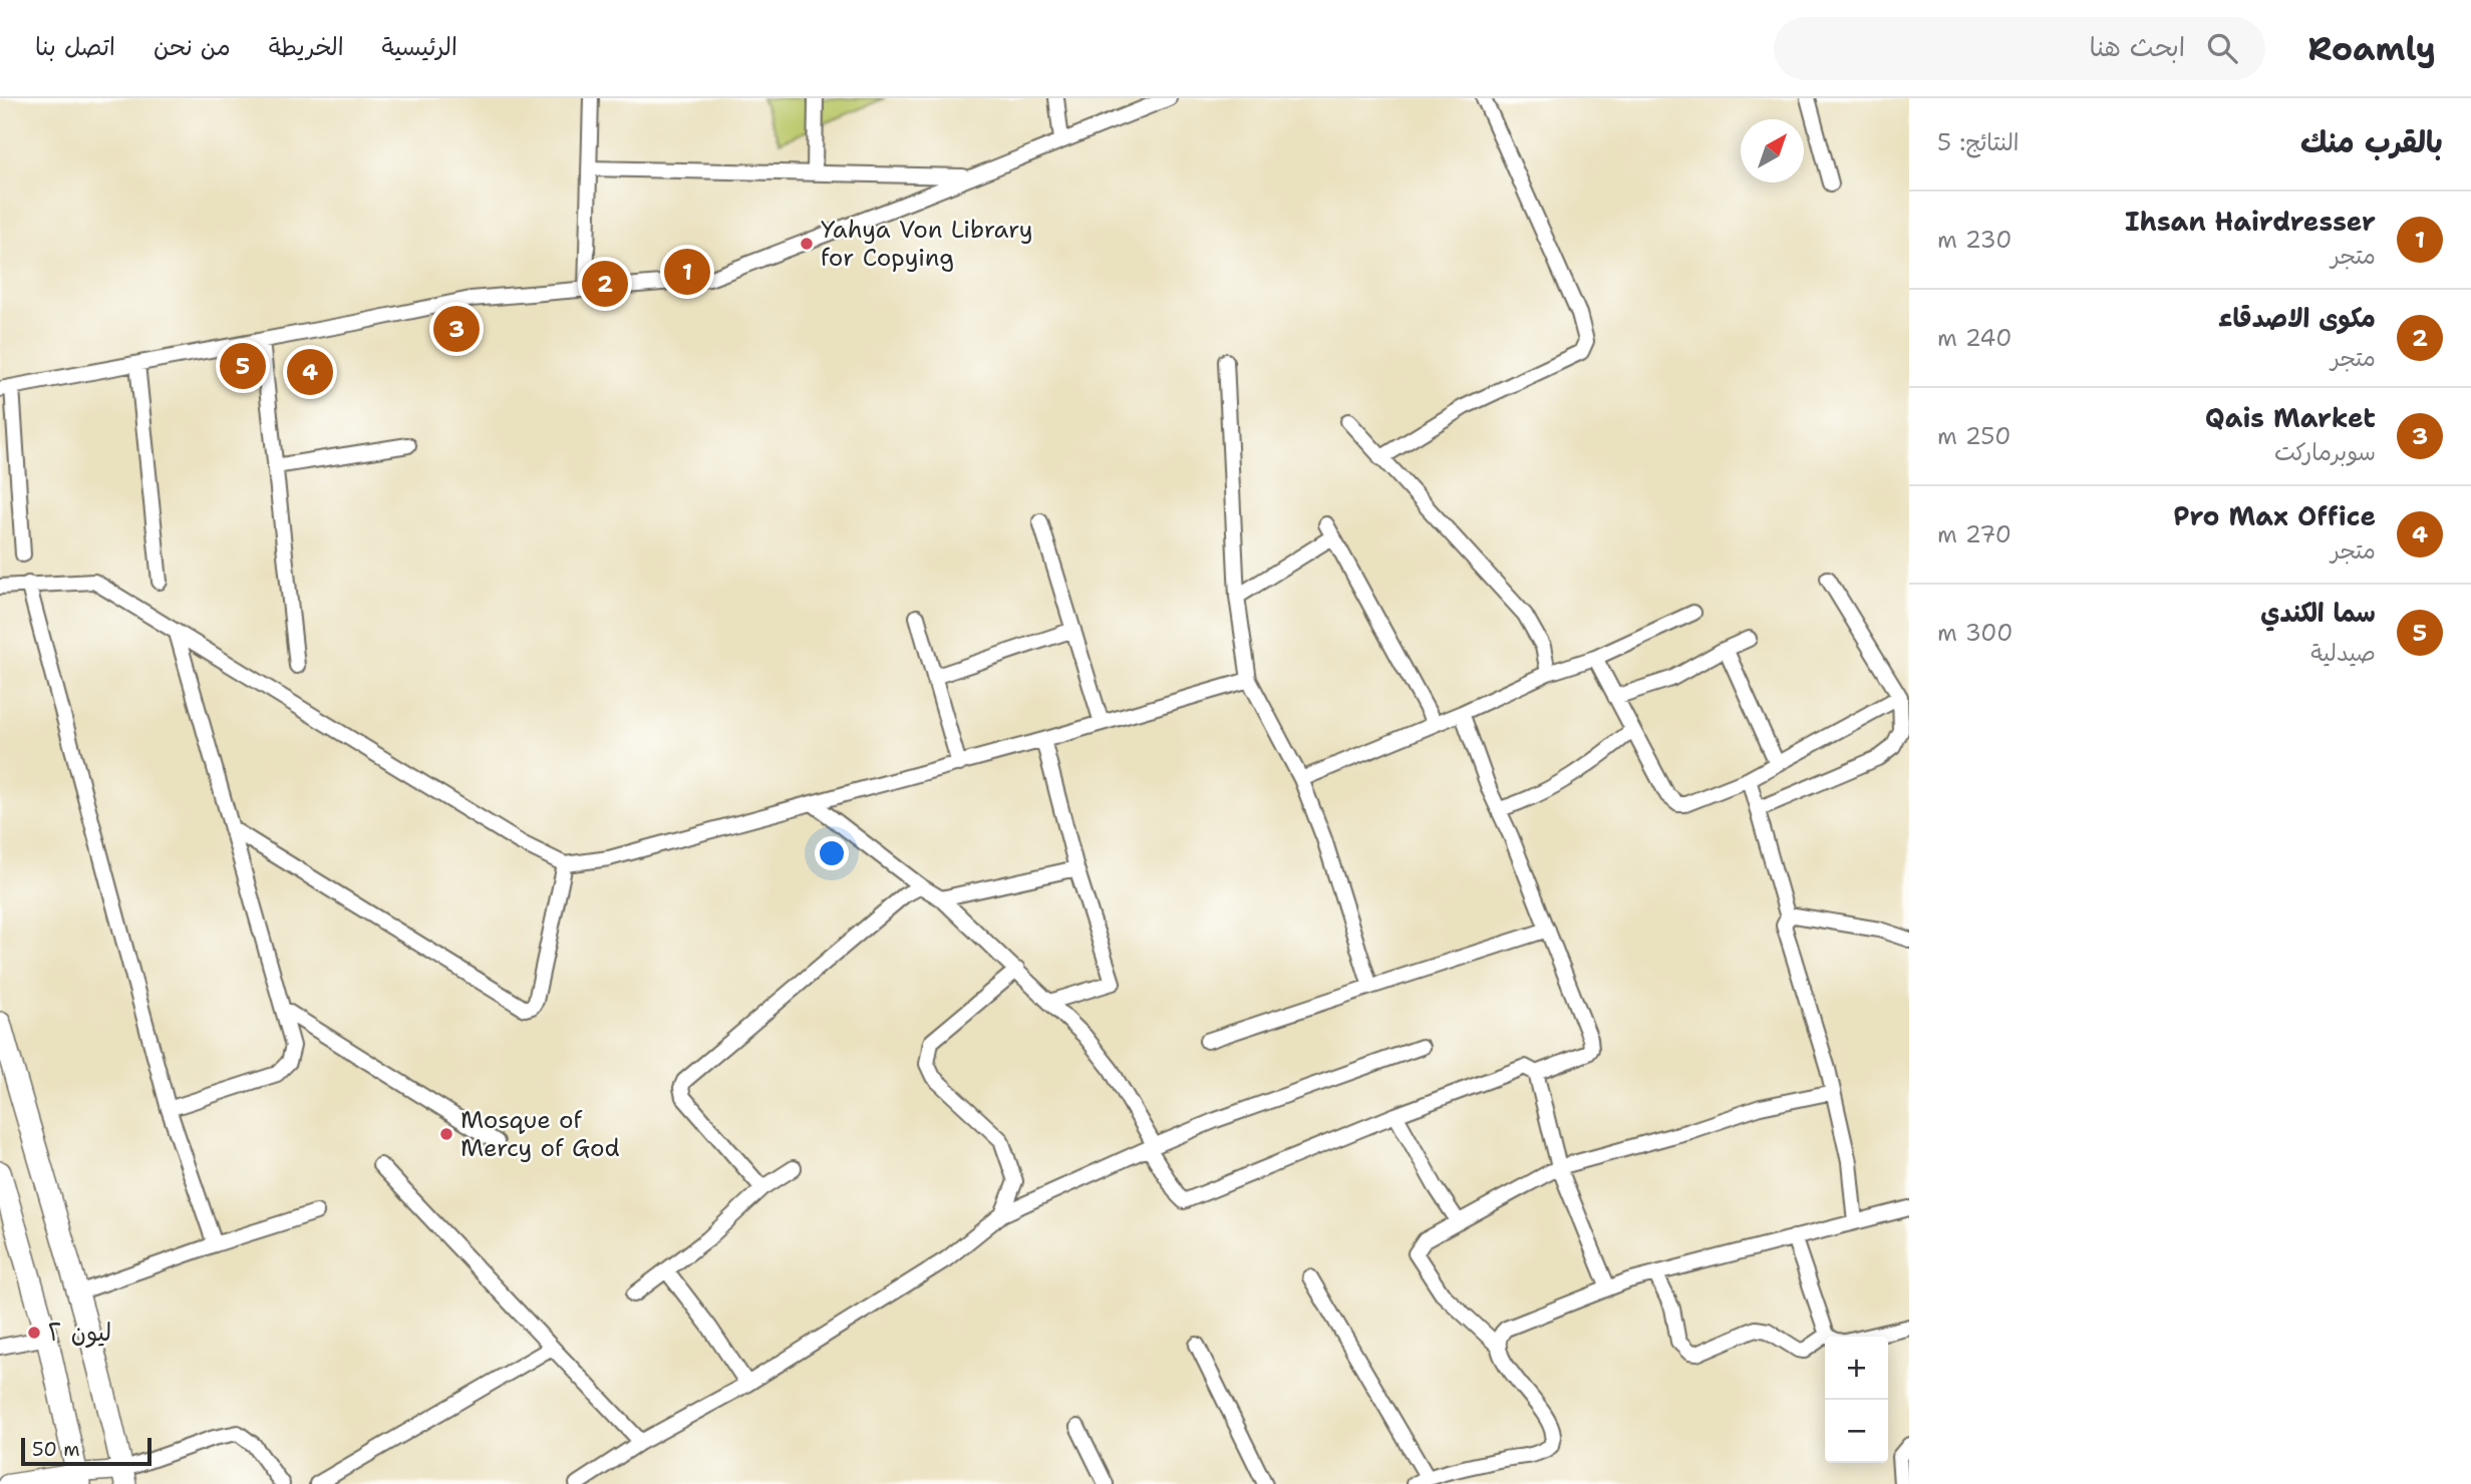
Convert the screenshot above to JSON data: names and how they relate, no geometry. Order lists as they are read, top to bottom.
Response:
{
  "places": ["Yahya Von Library for Copying", "Mosque of Mercy of God", "ليون ٢"],
  "scale_bar": "50 m",
  "north": "top right",
  "page": {
    "header": "Roamly",
    "search": "ابحث هنا",
    "nav": [
      "الرئيسية",
      "الخريطة",
      "من نحن",
      "اتصل بنا"
    ],
    "heading": ["بالقرب منك", "النتائج: 5"],
    "list": [
      {
        "mark": "1",
        "name": "Ihsan Hairdresser",
        "note": "متجر",
        "value": "230 m"
      },
      {
        "mark": "2",
        "name": "مكوى الاصدقاء",
        "note": "متجر",
        "value": "240 m"
      },
      {
        "mark": "3",
        "name": "Qais Market",
        "note": "سوبرماركت",
        "value": "250 m"
      },
      {
        "mark": "4",
        "name": "Pro Max Office",
        "note": "متجر",
        "value": "270 m"
      },
      {
        "mark": "5",
        "name": "سما الكندي",
        "note": "صيدلية",
        "value": "300 m"
      }
    ],
    "pins": [
      "1",
      "2",
      "3",
      "5",
      "4"
    ],
    "map_buttons": ["+", "−"],
    "scale": "50 m"
  }
}
